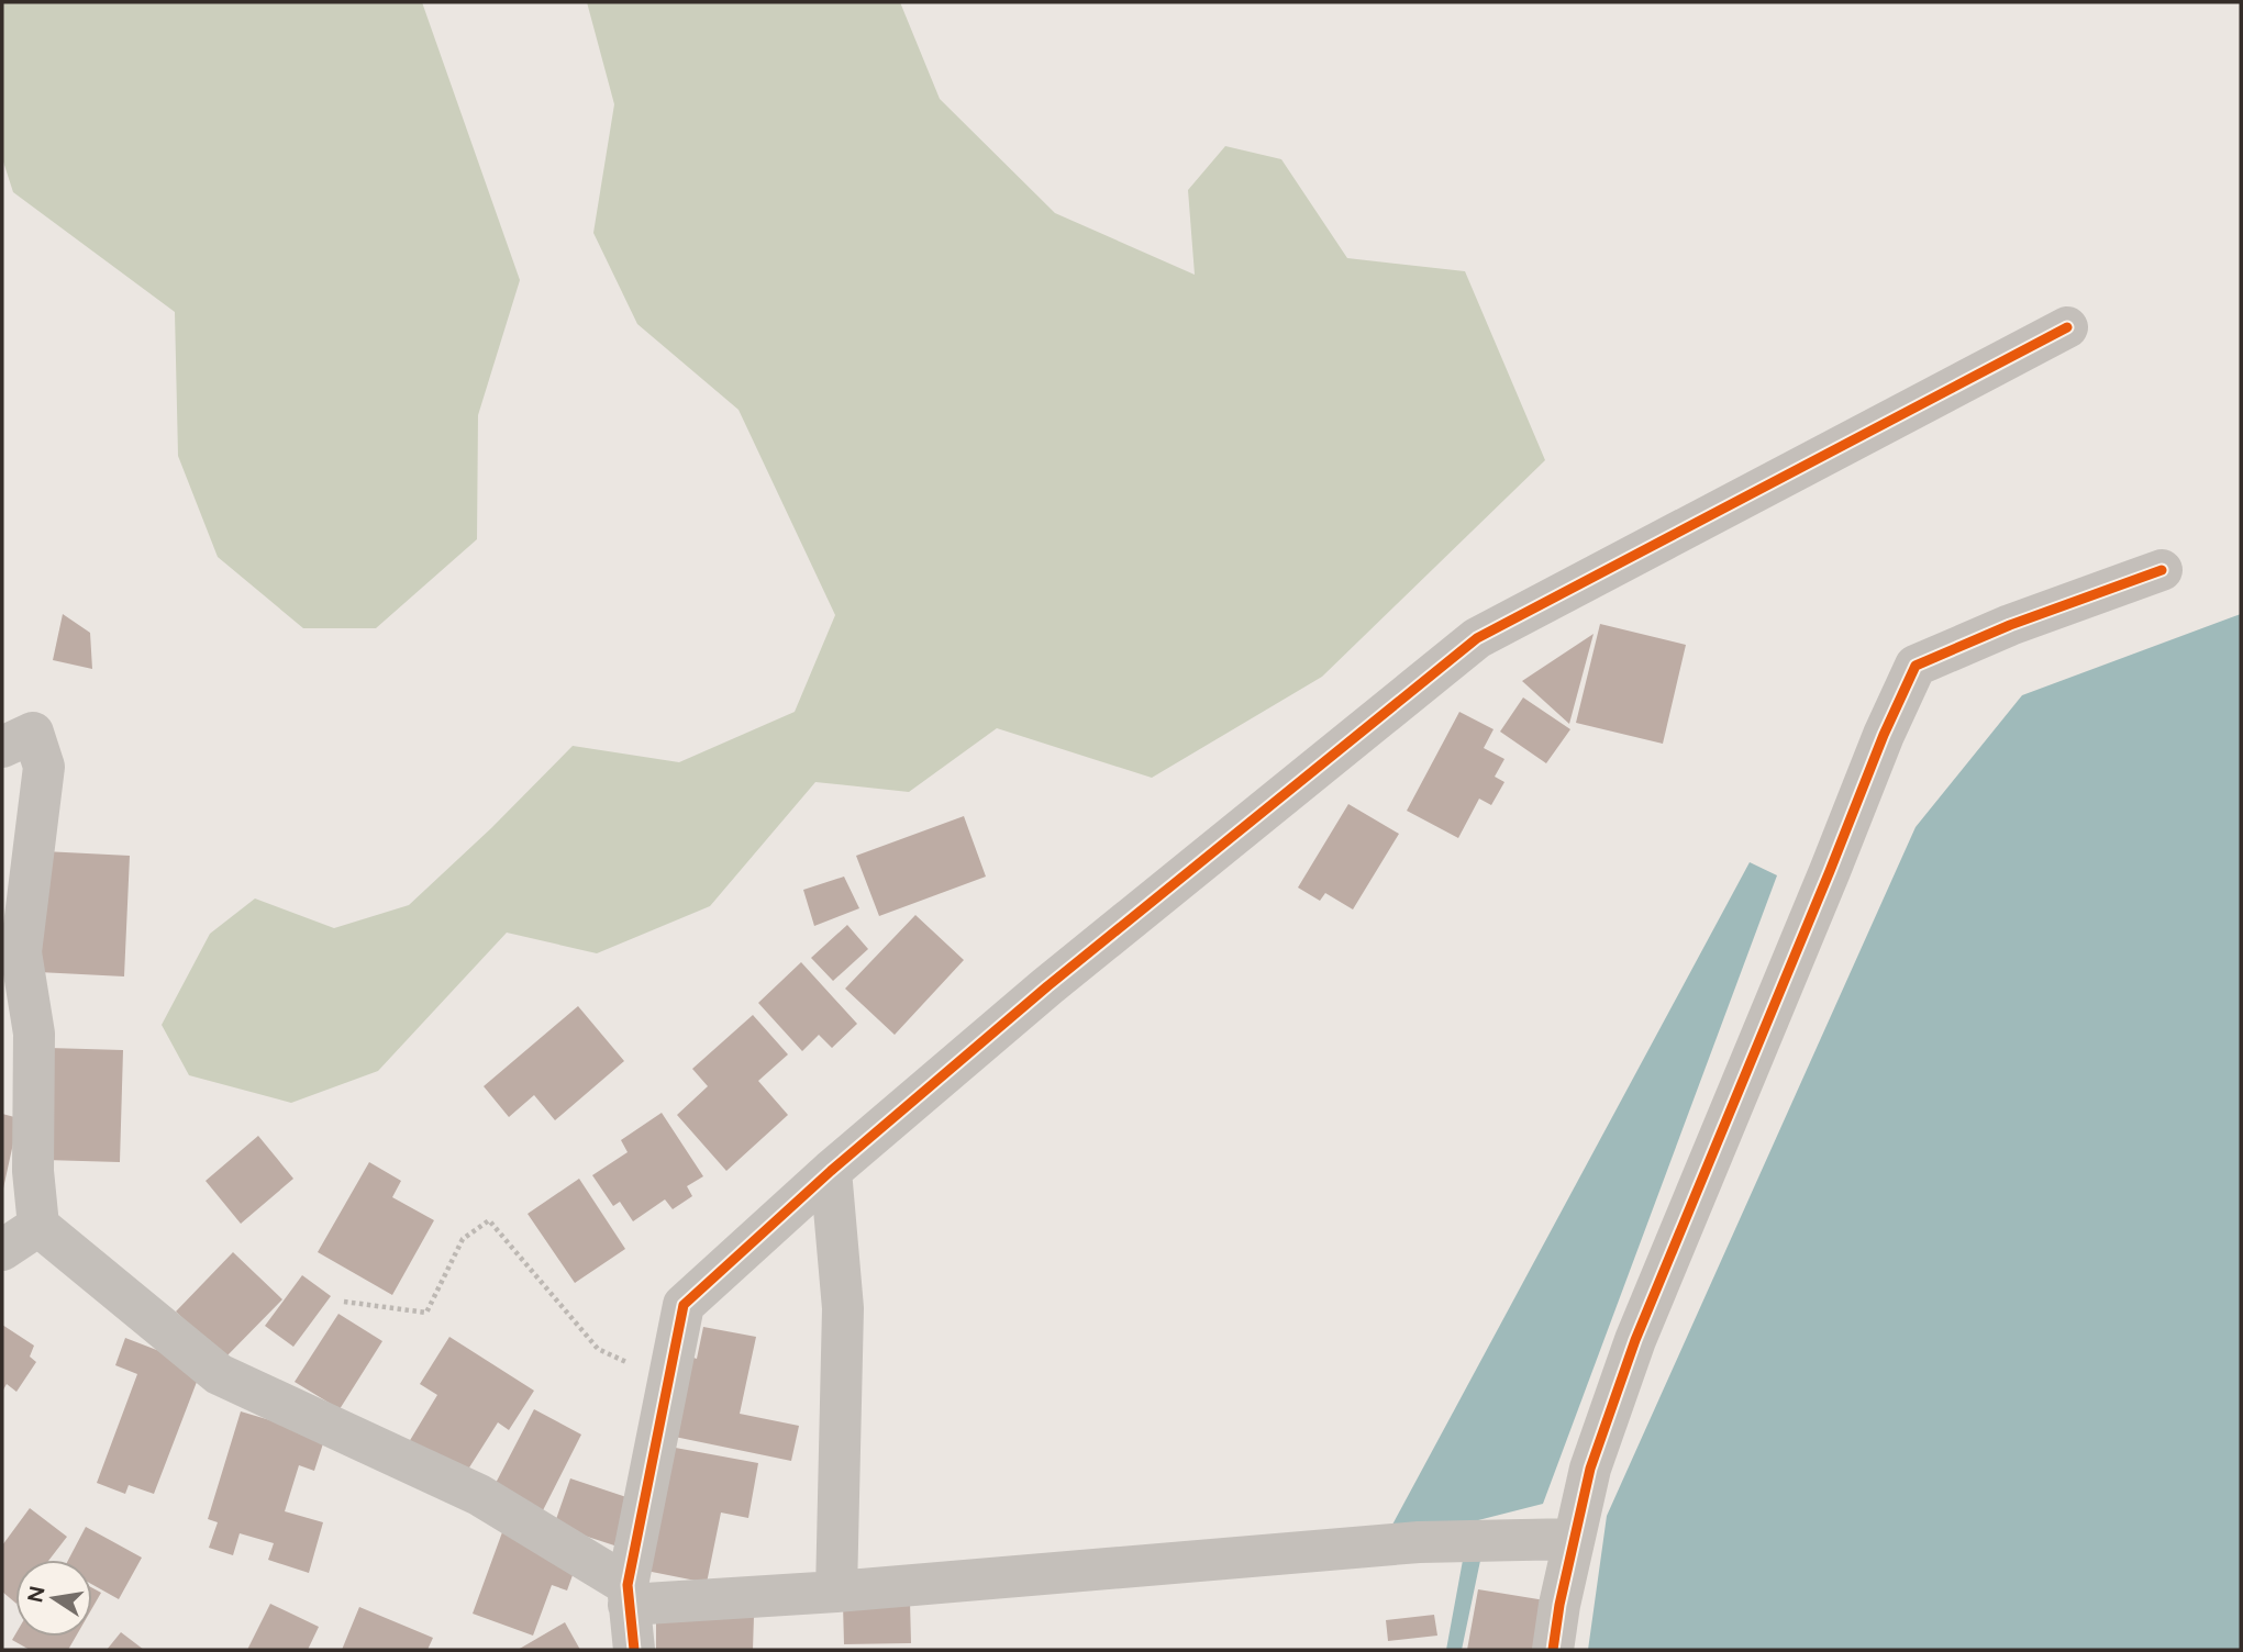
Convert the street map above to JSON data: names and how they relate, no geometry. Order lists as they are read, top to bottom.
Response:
{
  "north": "left"
}
